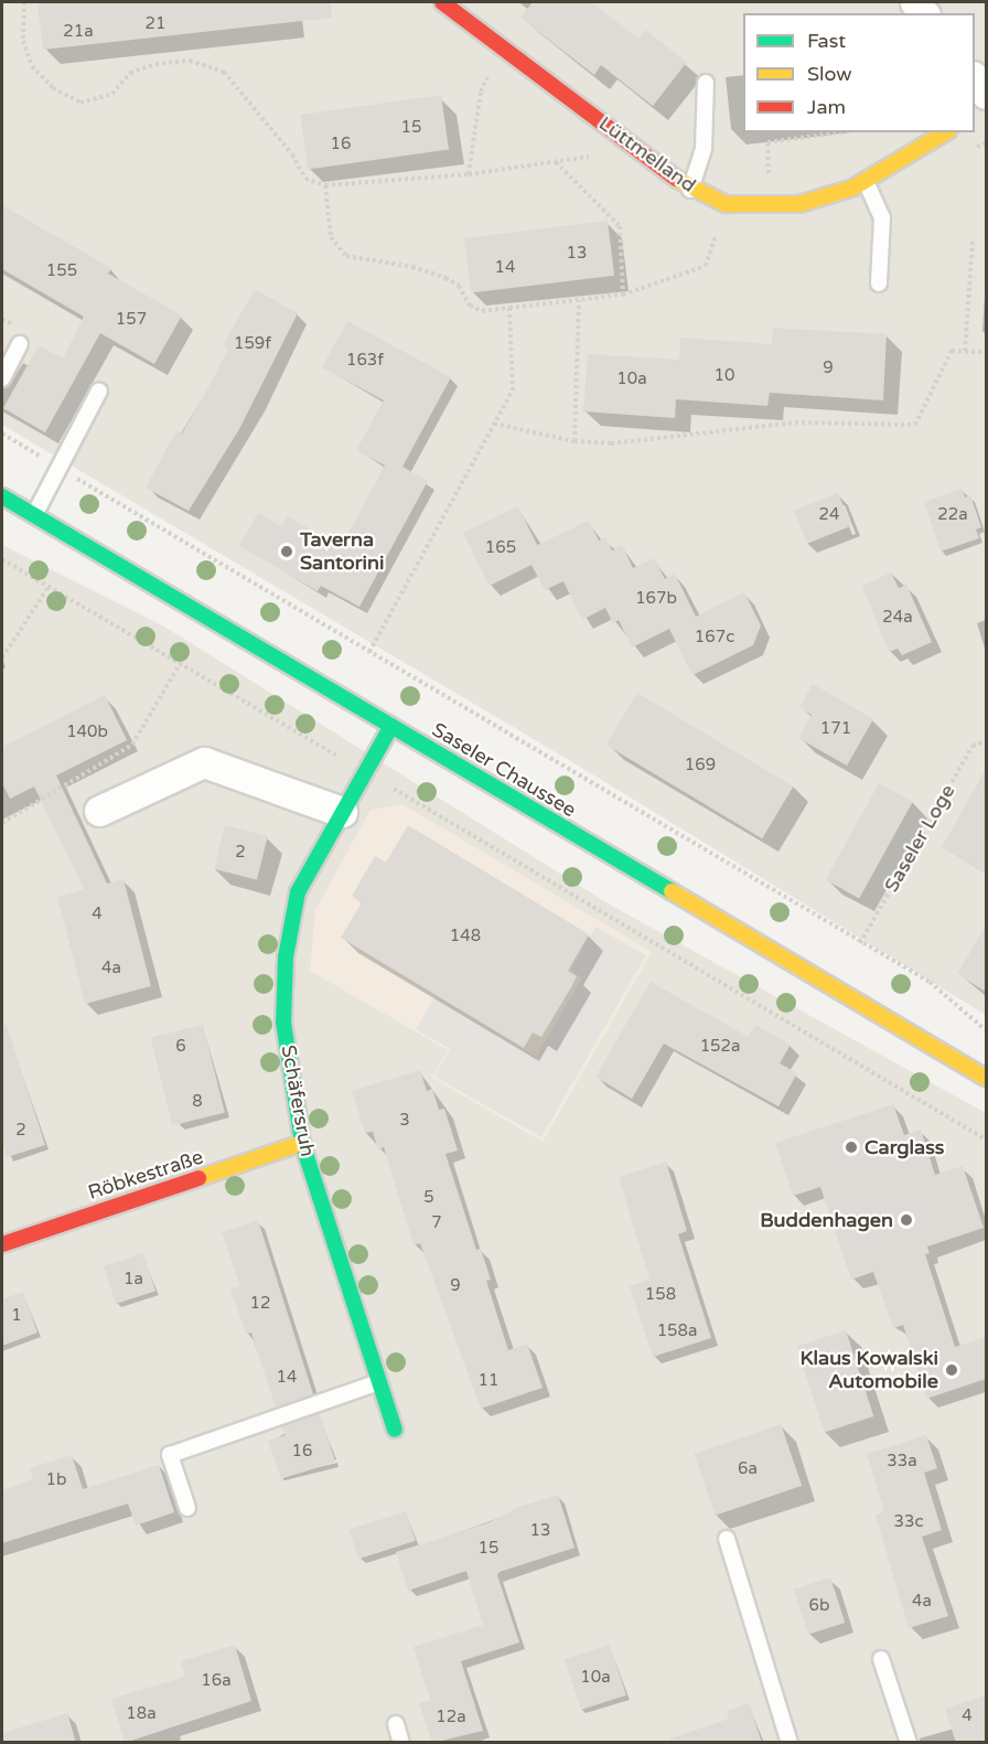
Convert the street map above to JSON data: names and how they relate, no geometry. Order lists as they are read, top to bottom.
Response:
{
  "streets": {
    "street": [
      "Lüttmelland",
      "Saseler Chaussee",
      "Schäfersruh",
      "Röbkestraße"
    ],
    "path": ["Saseler Loge"]
  },
  "crossings": [
    ["Saseler Chaussee", "Schäfersruh"],
    ["Schäfersruh", "Röbkestraße"]
  ],
  "places": [
    "Taverna Santorini",
    "Carglass",
    "Buddenhagen",
    "Klaus Kowalski Automobile"
  ],
  "house_numbers": [
    "21",
    "21a",
    "15",
    "16",
    "13",
    "14",
    "155",
    "157",
    "159f",
    "163f",
    "9",
    "10",
    "10a",
    "24",
    "22a",
    "165",
    "167b",
    "24a",
    "167c",
    "171",
    "140b",
    "169",
    "2",
    "4",
    "148",
    "4a",
    "6",
    "152a",
    "8",
    "3",
    "2",
    "5",
    "7",
    "1a",
    "9",
    "158",
    "12",
    "1",
    "158a",
    "14",
    "11",
    "16",
    "33a",
    "6a",
    "1b",
    "33c",
    "13",
    "15",
    "4a",
    "6b",
    "10a",
    "16a",
    "18a",
    "4",
    "12a"
  ],
  "legend": ["Fast", "Slow", "Jam"]
}
